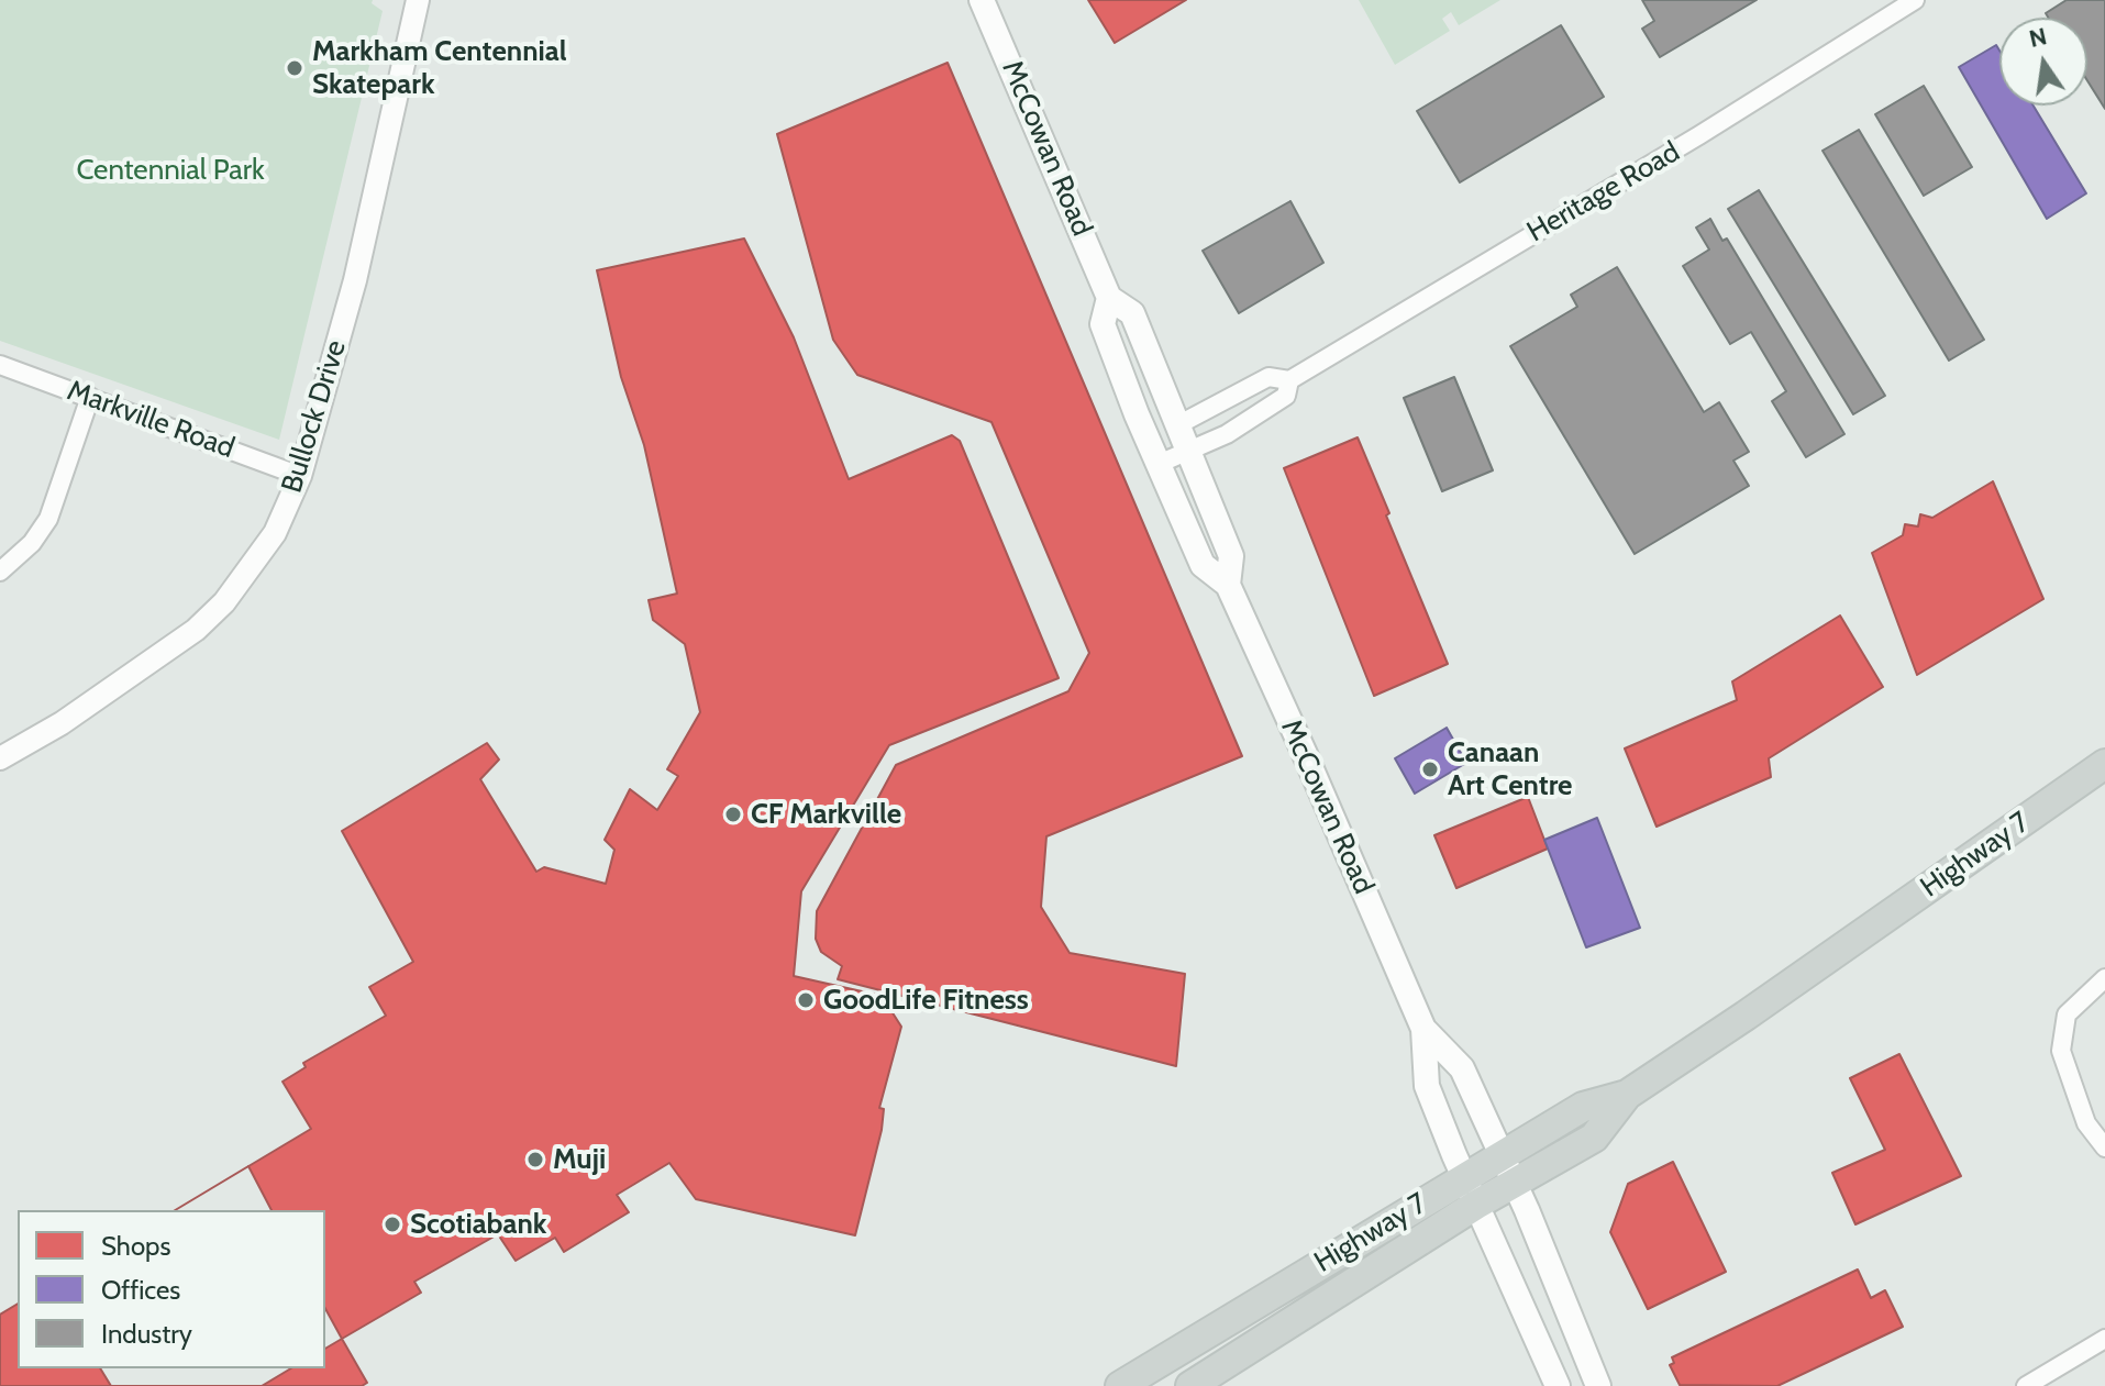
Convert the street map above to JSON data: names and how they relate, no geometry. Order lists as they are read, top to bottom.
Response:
{
  "streets": {
    "main road": ["McCowan Road", "Highway 7"],
    "street": ["Heritage Road", "Bullock Drive", "Markville Road"]
  },
  "crossings": [
    ["McCowan Road", "Heritage Road"],
    ["McCowan Road", "Highway 7"],
    ["Bullock Drive", "Markville Road"]
  ],
  "parks": ["Centennial Park"],
  "places": [
    "Markham Centennial Skatepark",
    "Canaan Art Centre",
    "CF Markville",
    "GoodLife Fitness",
    "Muji",
    "Scotiabank"
  ],
  "legend": ["Shops", "Offices", "Industry"],
  "north": "top"
}
